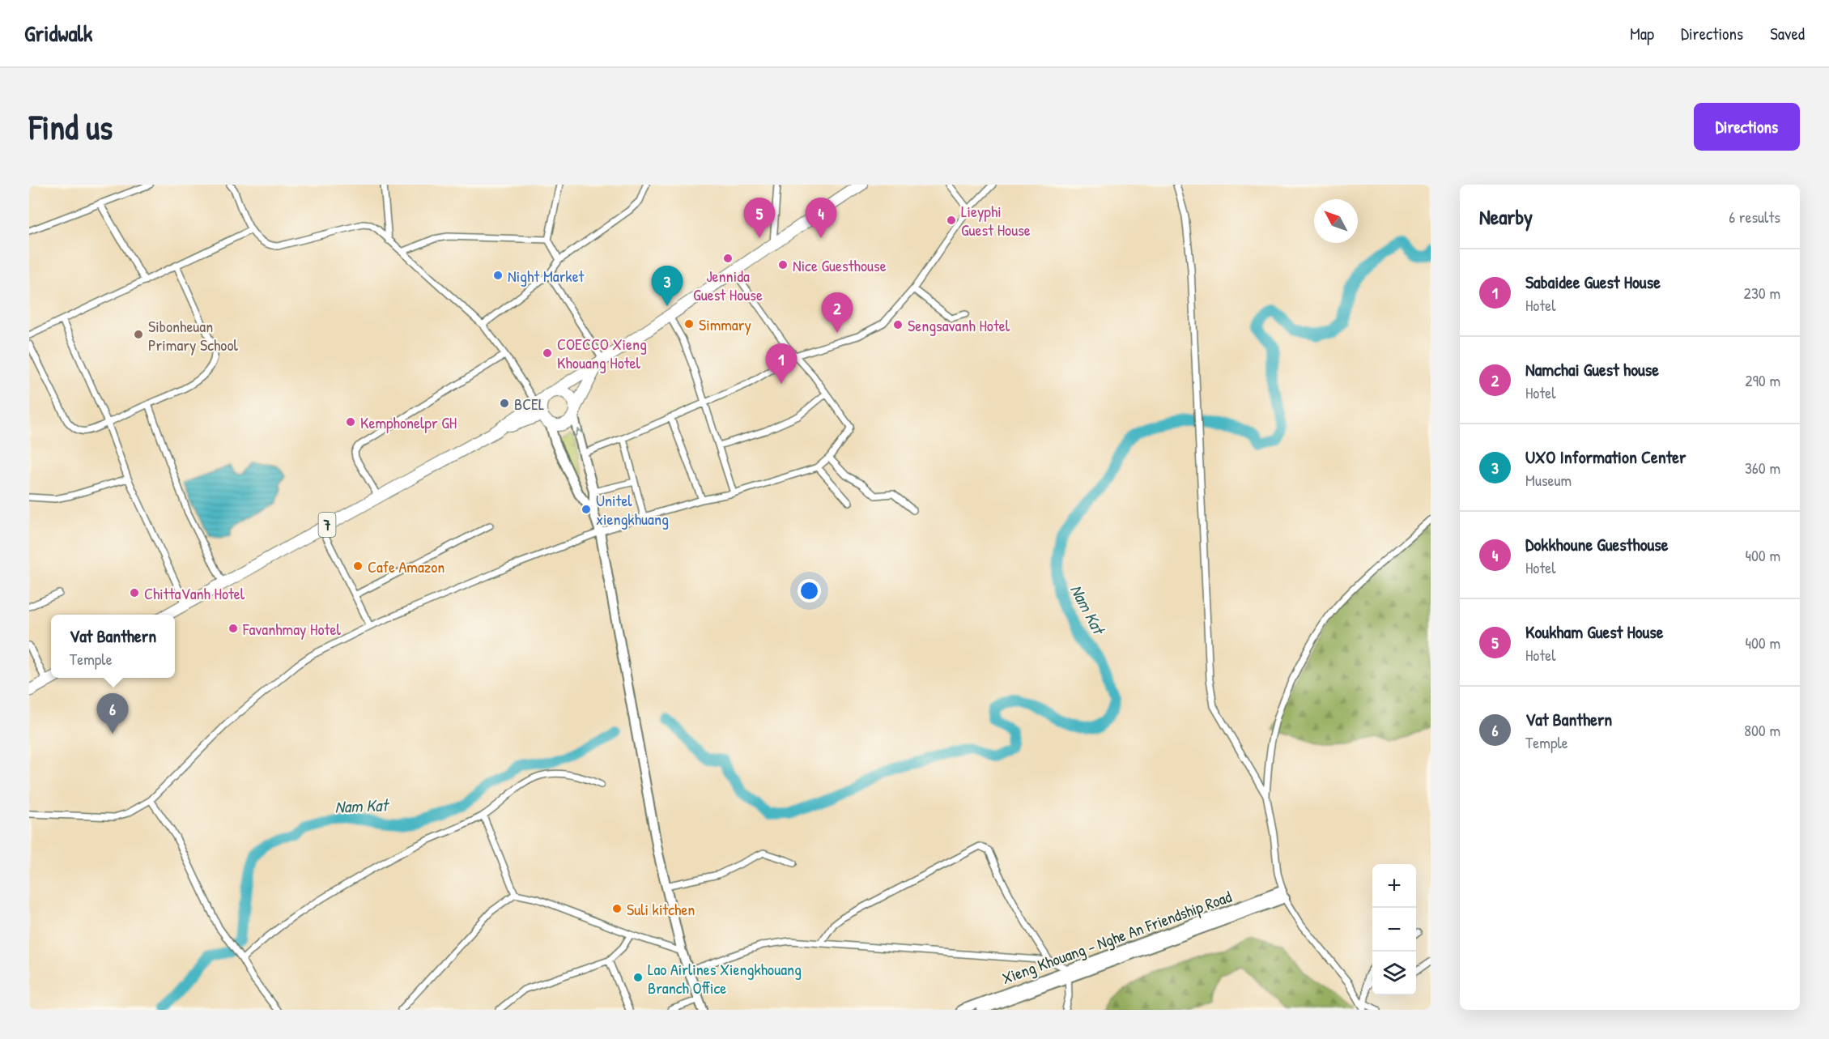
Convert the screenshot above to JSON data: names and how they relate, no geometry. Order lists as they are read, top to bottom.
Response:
{
  "streets": {
    "highway": ["7"],
    "street": ["Xieng Khouang - Nghe An Friendship Road"]
  },
  "water": ["Nam Kat"],
  "places": [
    "Lieyphi Guest House",
    "Jennida Guest House",
    "Nice Guesthouse",
    "Night Market",
    "Simmary",
    "Sengsavanh Hotel",
    "Sibonheuan Primary School",
    "COECCO Xieng Khouang Hotel",
    "BCEL",
    "Kemphonelpr GH",
    "Unitel xiengkhuang",
    "Cafe Amazon",
    "ChittaVanh Hotel",
    "Favanhmay Hotel",
    "Suli kitchen",
    "Lao Airlines Xiengkhouang Branch Office"
  ],
  "north": "top left",
  "page": {
    "header": "Gridwalk",
    "nav": ["Map", "Directions", "Saved"],
    "buttons": "Directions",
    "title": "Find us",
    "heading": ["Nearby", "6 results"],
    "pins": [
      "4",
      "5",
      "3",
      "2",
      "1",
      "6"
    ],
    "list": [
      {
        "mark": "1",
        "name": "Sabaidee Guest House",
        "note": "Hotel",
        "value": "230 m"
      },
      {
        "mark": "2",
        "name": "Namchai Guest house",
        "note": "Hotel",
        "value": "290 m"
      },
      {
        "mark": "3",
        "name": "UXO Information Center",
        "note": "Museum",
        "value": "360 m"
      },
      {
        "mark": "4",
        "name": "Dokkhoune Guesthouse",
        "note": "Hotel",
        "value": "400 m"
      },
      {
        "mark": "5",
        "name": "Koukham Guest House",
        "note": "Hotel",
        "value": "400 m"
      },
      {
        "mark": "6",
        "name": "Vat Banthern",
        "note": "Temple",
        "value": "800 m"
      }
    ],
    "popup": ["Vat Banthern", "Temple"],
    "map_buttons": ["+", "−"]
  }
}
